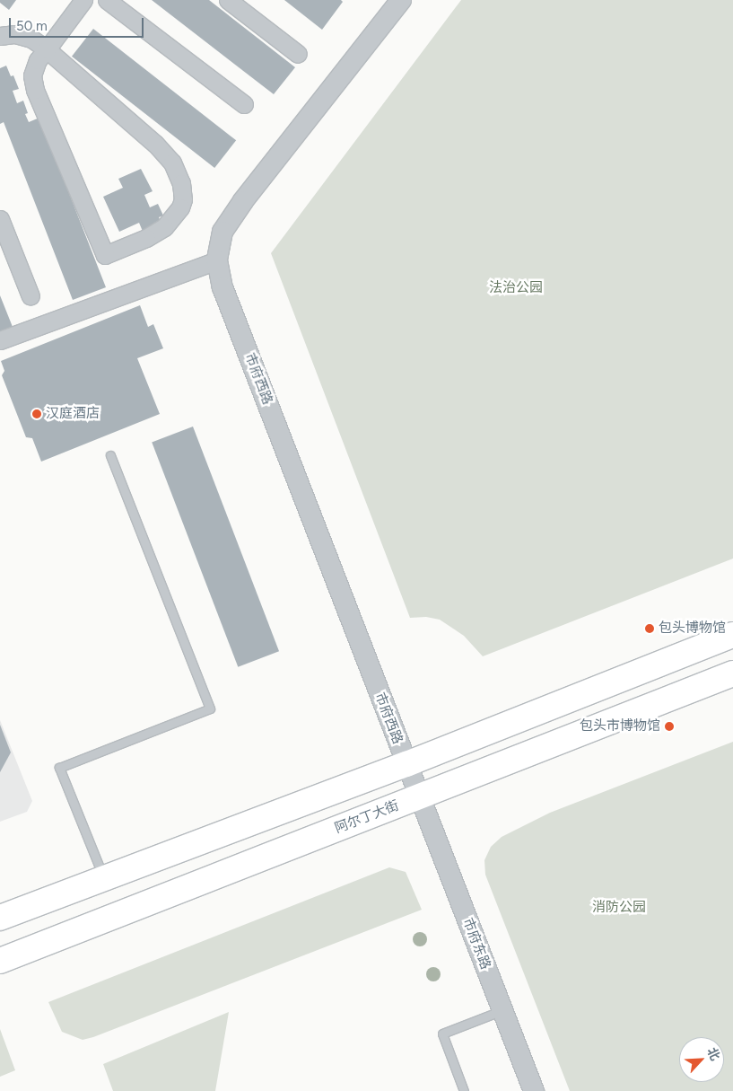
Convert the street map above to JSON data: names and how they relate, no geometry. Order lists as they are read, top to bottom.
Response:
{
  "streets": {
    "main road": ["阿尔丁大街"],
    "street": ["市府西路", "市府东路"]
  },
  "crossings": [
    ["市府西路", "阿尔丁大街"],
    ["市府西路", "市府东路"],
    ["阿尔丁大街", "市府东路"]
  ],
  "parks": ["法治公园", "消防公园"],
  "places": ["汉庭酒店", "包头博物馆", "包头市博物馆"],
  "scale_bar": "50 m",
  "north": "top right"
}
